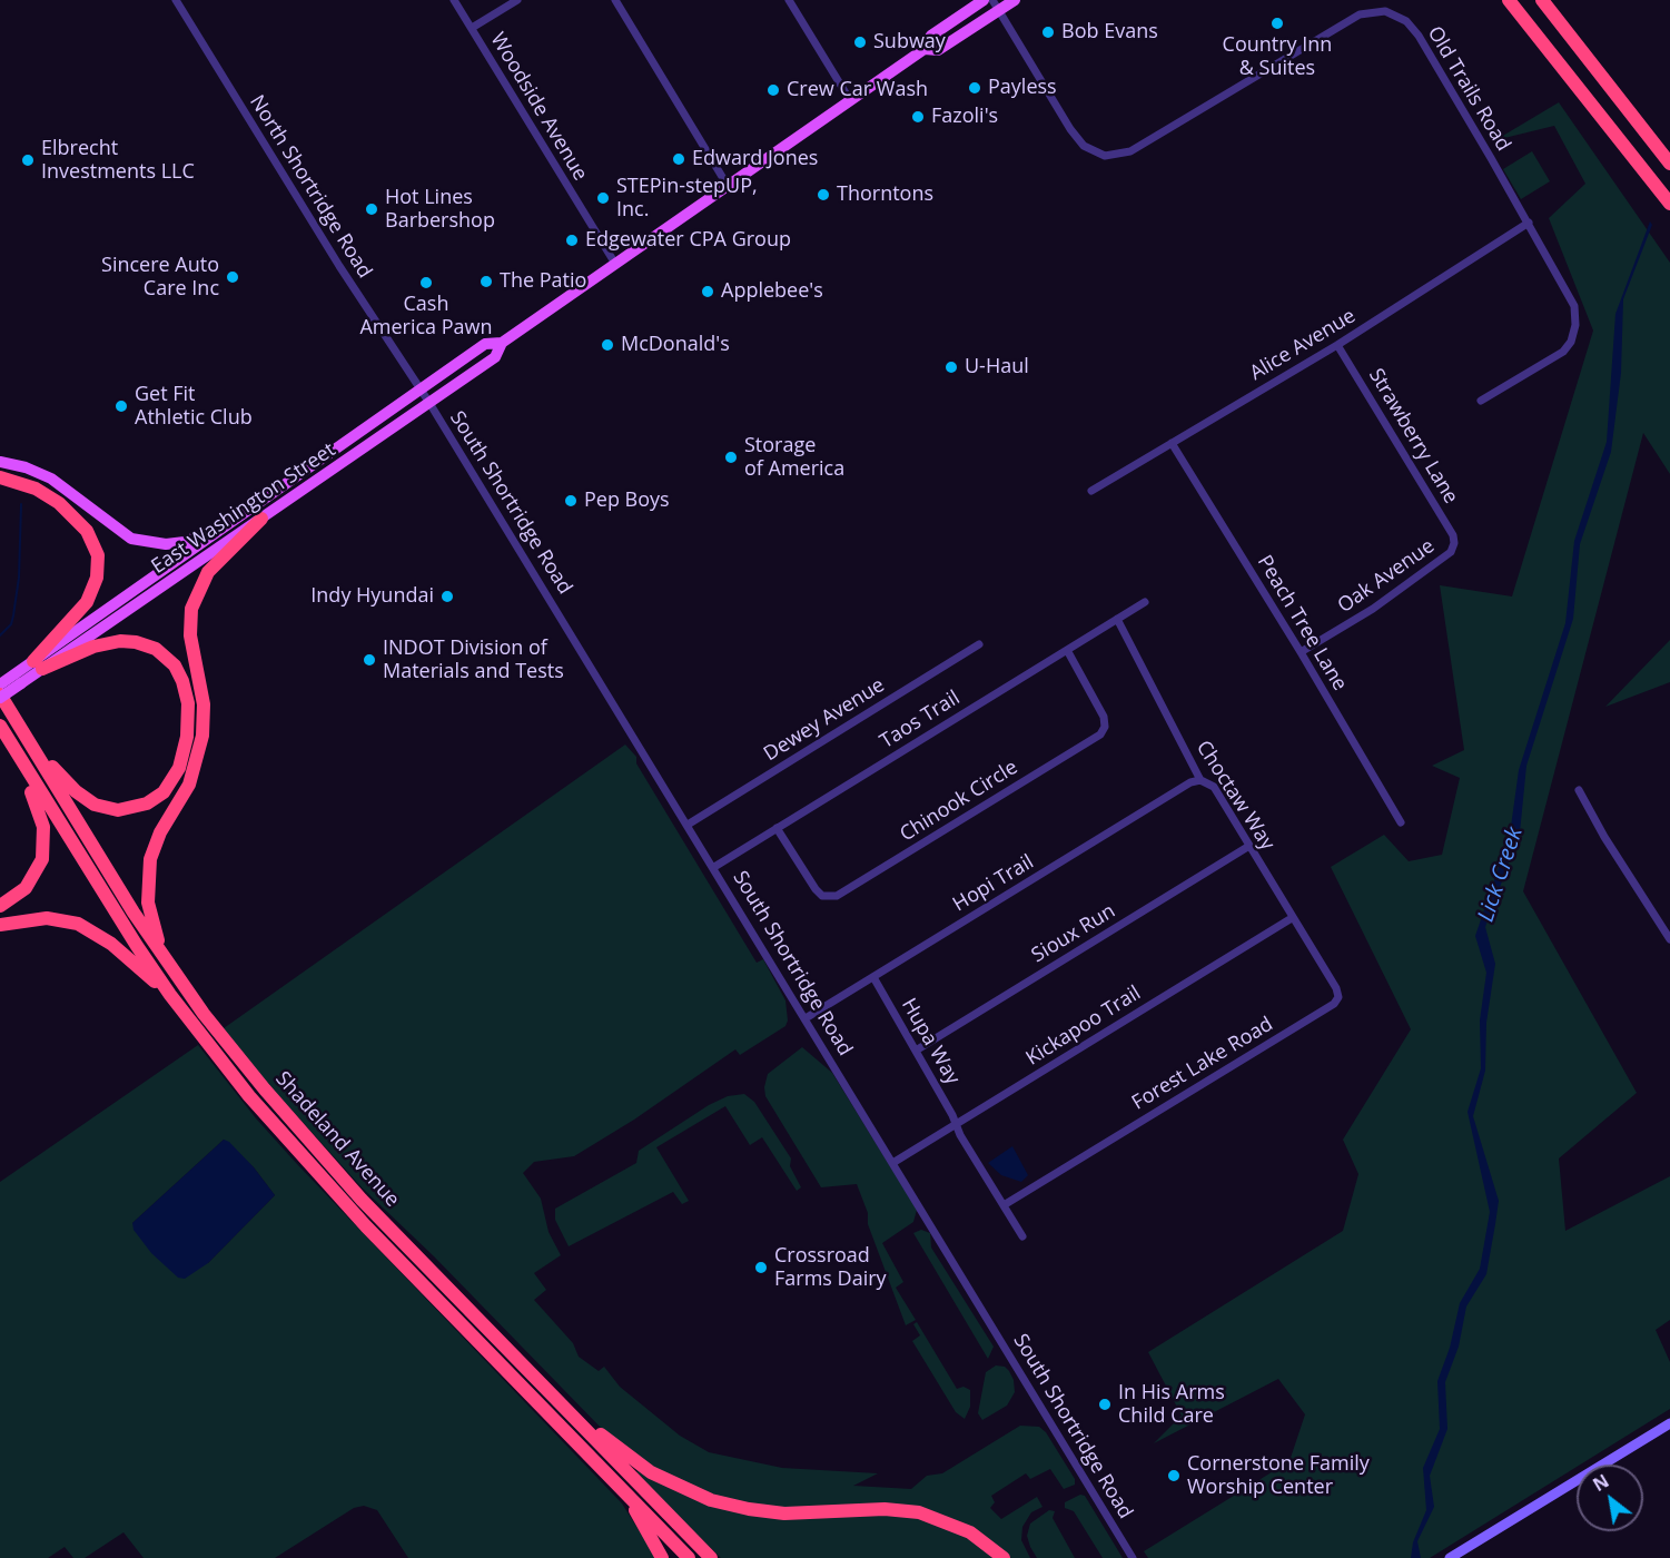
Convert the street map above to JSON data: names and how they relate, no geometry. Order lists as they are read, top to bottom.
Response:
{
  "streets": {
    "highway": ["Shadeland Avenue"],
    "main road": ["East Washington Street"],
    "street": [
      "Old Trails Road",
      "Woodside Avenue",
      "North Shortridge Road",
      "Alice Avenue",
      "Strawberry Lane",
      "South Shortridge Road",
      "Oak Avenue",
      "Peach Tree Lane",
      "Dewey Avenue",
      "Taos Trail",
      "Choctaw Way",
      "Chinook Circle",
      "Hopi Trail",
      "Sioux Run",
      "Kickapoo Trail",
      "Hupa Way",
      "Forest Lake Road"
    ]
  },
  "crossings": [
    ["Old Trails Road", "Alice Avenue"],
    ["Old Trails Road", "East Washington Street"],
    ["Woodside Avenue", "East Washington Street"],
    ["North Shortridge Road", "South Shortridge Road"],
    ["North Shortridge Road", "East Washington Street"],
    ["Alice Avenue", "Strawberry Lane"],
    ["Alice Avenue", "Peach Tree Lane"],
    ["Strawberry Lane", "Oak Avenue"],
    ["South Shortridge Road", "East Washington Street"],
    ["South Shortridge Road", "Dewey Avenue"],
    ["South Shortridge Road", "Taos Trail"],
    ["South Shortridge Road", "Hopi Trail"],
    ["South Shortridge Road", "Kickapoo Trail"],
    ["East Washington Street", "Shadeland Avenue"],
    ["Oak Avenue", "Peach Tree Lane"],
    ["Taos Trail", "Choctaw Way"],
    ["Taos Trail", "Chinook Circle"],
    ["Choctaw Way", "Hopi Trail"],
    ["Choctaw Way", "Sioux Run"],
    ["Choctaw Way", "Kickapoo Trail"],
    ["Choctaw Way", "Forest Lake Road"],
    ["Hopi Trail", "Hupa Way"],
    ["Sioux Run", "Hupa Way"],
    ["Kickapoo Trail", "Hupa Way"],
    ["Kickapoo Trail", "Forest Lake Road"]
  ],
  "water": ["Lick Creek"],
  "places": [
    "Country Inn & Suites",
    "Bob Evans",
    "Subway",
    "Payless",
    "Crew Car Wash",
    "Fazoli's",
    "Edward Jones",
    "Elbrecht Investments LLC",
    "Thorntons",
    "STEPin-stepUP, Inc.",
    "Hot Lines Barbershop",
    "Edgewater CPA Group",
    "Sincere Auto Care Inc",
    "The Patio",
    "Cash America Pawn",
    "Applebee's",
    "McDonald's",
    "U-Haul",
    "Get Fit Athletic Club",
    "Storage of America",
    "Pep Boys",
    "Indy Hyundai",
    "INDOT Division of Materials and Tests",
    "Crossroad Farms Dairy",
    "In His Arms Child Care",
    "Cornerstone Family Worship Center"
  ],
  "north": "top left"
}
